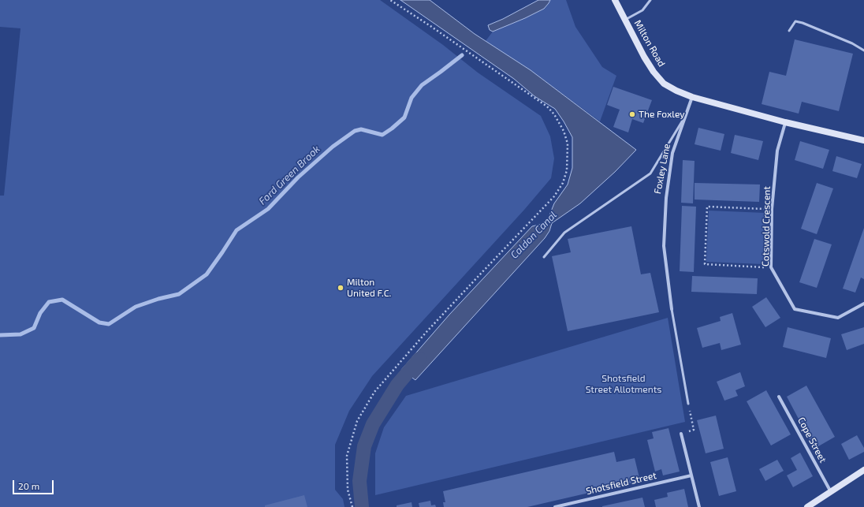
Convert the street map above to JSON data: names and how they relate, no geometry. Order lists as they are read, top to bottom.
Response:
{
  "streets": {
    "street": [
      "Milton Road",
      "Foxley Lane",
      "Cotswold Crescent",
      "Cope Street",
      "Shotsfield Street"
    ]
  },
  "crossings": [
    ["Milton Road", "Foxley Lane"]
  ],
  "water": ["Ford Green Brook", "Caldon Canal"],
  "parks": ["Shotsfield Street Allotments"],
  "places": ["The Foxley", "Milton United F.C."],
  "scale_bar": "20 m"
}
